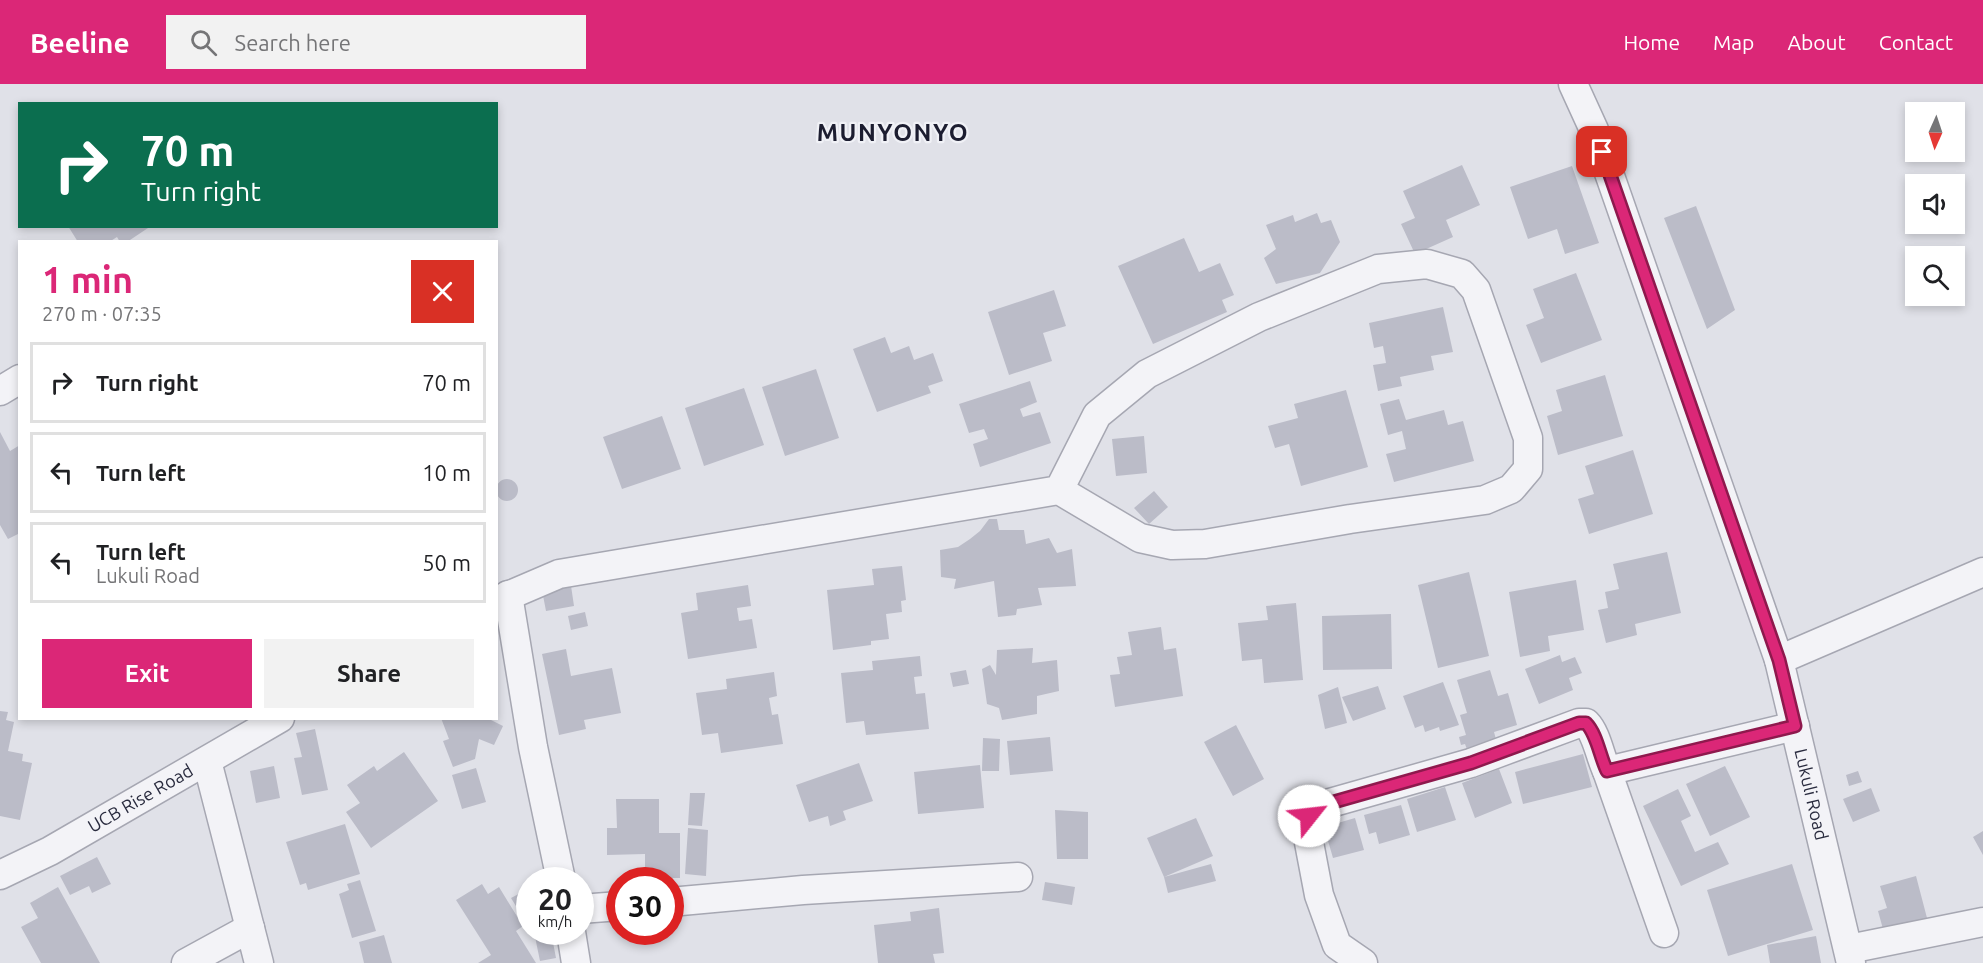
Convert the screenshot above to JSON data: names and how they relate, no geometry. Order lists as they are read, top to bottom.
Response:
{
  "streets": {
    "street": ["Lukuli Road", "UCB Rise Road"]
  },
  "districts": ["MUNYONYO"],
  "north": "bottom",
  "page": {
    "header": "Beeline",
    "search": "Search here",
    "nav": [
      "Home",
      "Map",
      "About",
      "Contact"
    ],
    "turn": ["70 m", "Turn right"],
    "heading": ["1 min", "270 m · 07:35"],
    "list": [
      {
        "name": "Turn right",
        "value": "70 m"
      },
      {
        "name": "Turn left",
        "value": "10 m"
      },
      {
        "name": "Turn left",
        "note": "Lukuli Road",
        "value": "50 m"
      }
    ],
    "buttons": ["Exit", "Share"],
    "speed": "20 km/h",
    "limit": "30"
  }
}
